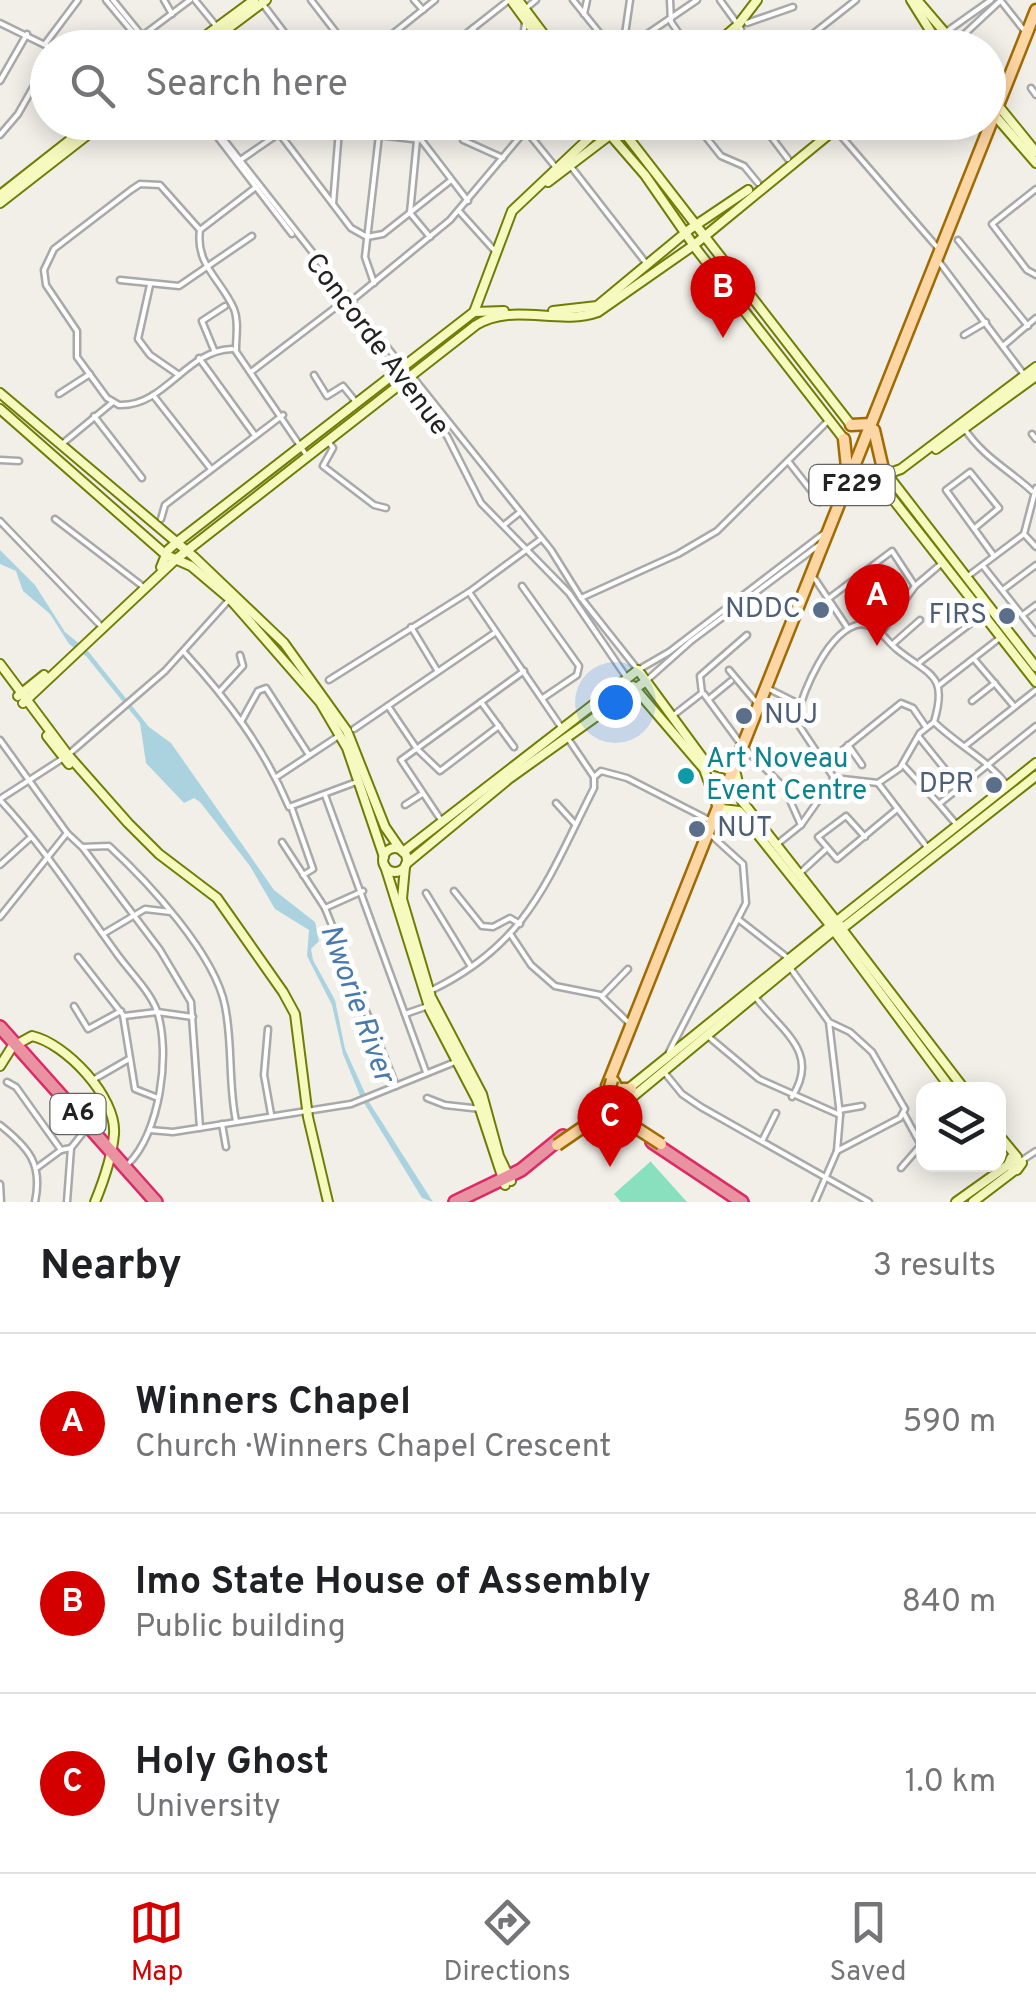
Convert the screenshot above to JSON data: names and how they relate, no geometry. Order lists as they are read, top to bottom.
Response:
{
  "streets": {
    "highway": ["A6"],
    "main road": ["F229"],
    "street": ["Concorde Avenue"]
  },
  "crossings": [
    ["Concorde Avenue", "F229"]
  ],
  "water": ["Nworie River"],
  "places": [
    "NDDC",
    "FIRS",
    "NUJ",
    "Art Noveau Event Centre",
    "DPR",
    "NUT"
  ],
  "page": {
    "search": "Search here",
    "pins": ["B", "A", "C"],
    "heading": ["Nearby", "3 results"],
    "list": [
      {
        "mark": "A",
        "name": "Winners Chapel",
        "note": "Church · Winners Chapel Crescent",
        "value": "590 m"
      },
      {
        "mark": "B",
        "name": "Imo State House of Assembly",
        "note": "Public building",
        "value": "840 m"
      },
      {
        "mark": "C",
        "name": "Holy Ghost",
        "note": "University",
        "value": "1.0 km"
      }
    ],
    "nav": ["Map", "Directions", "Saved"]
  }
}
